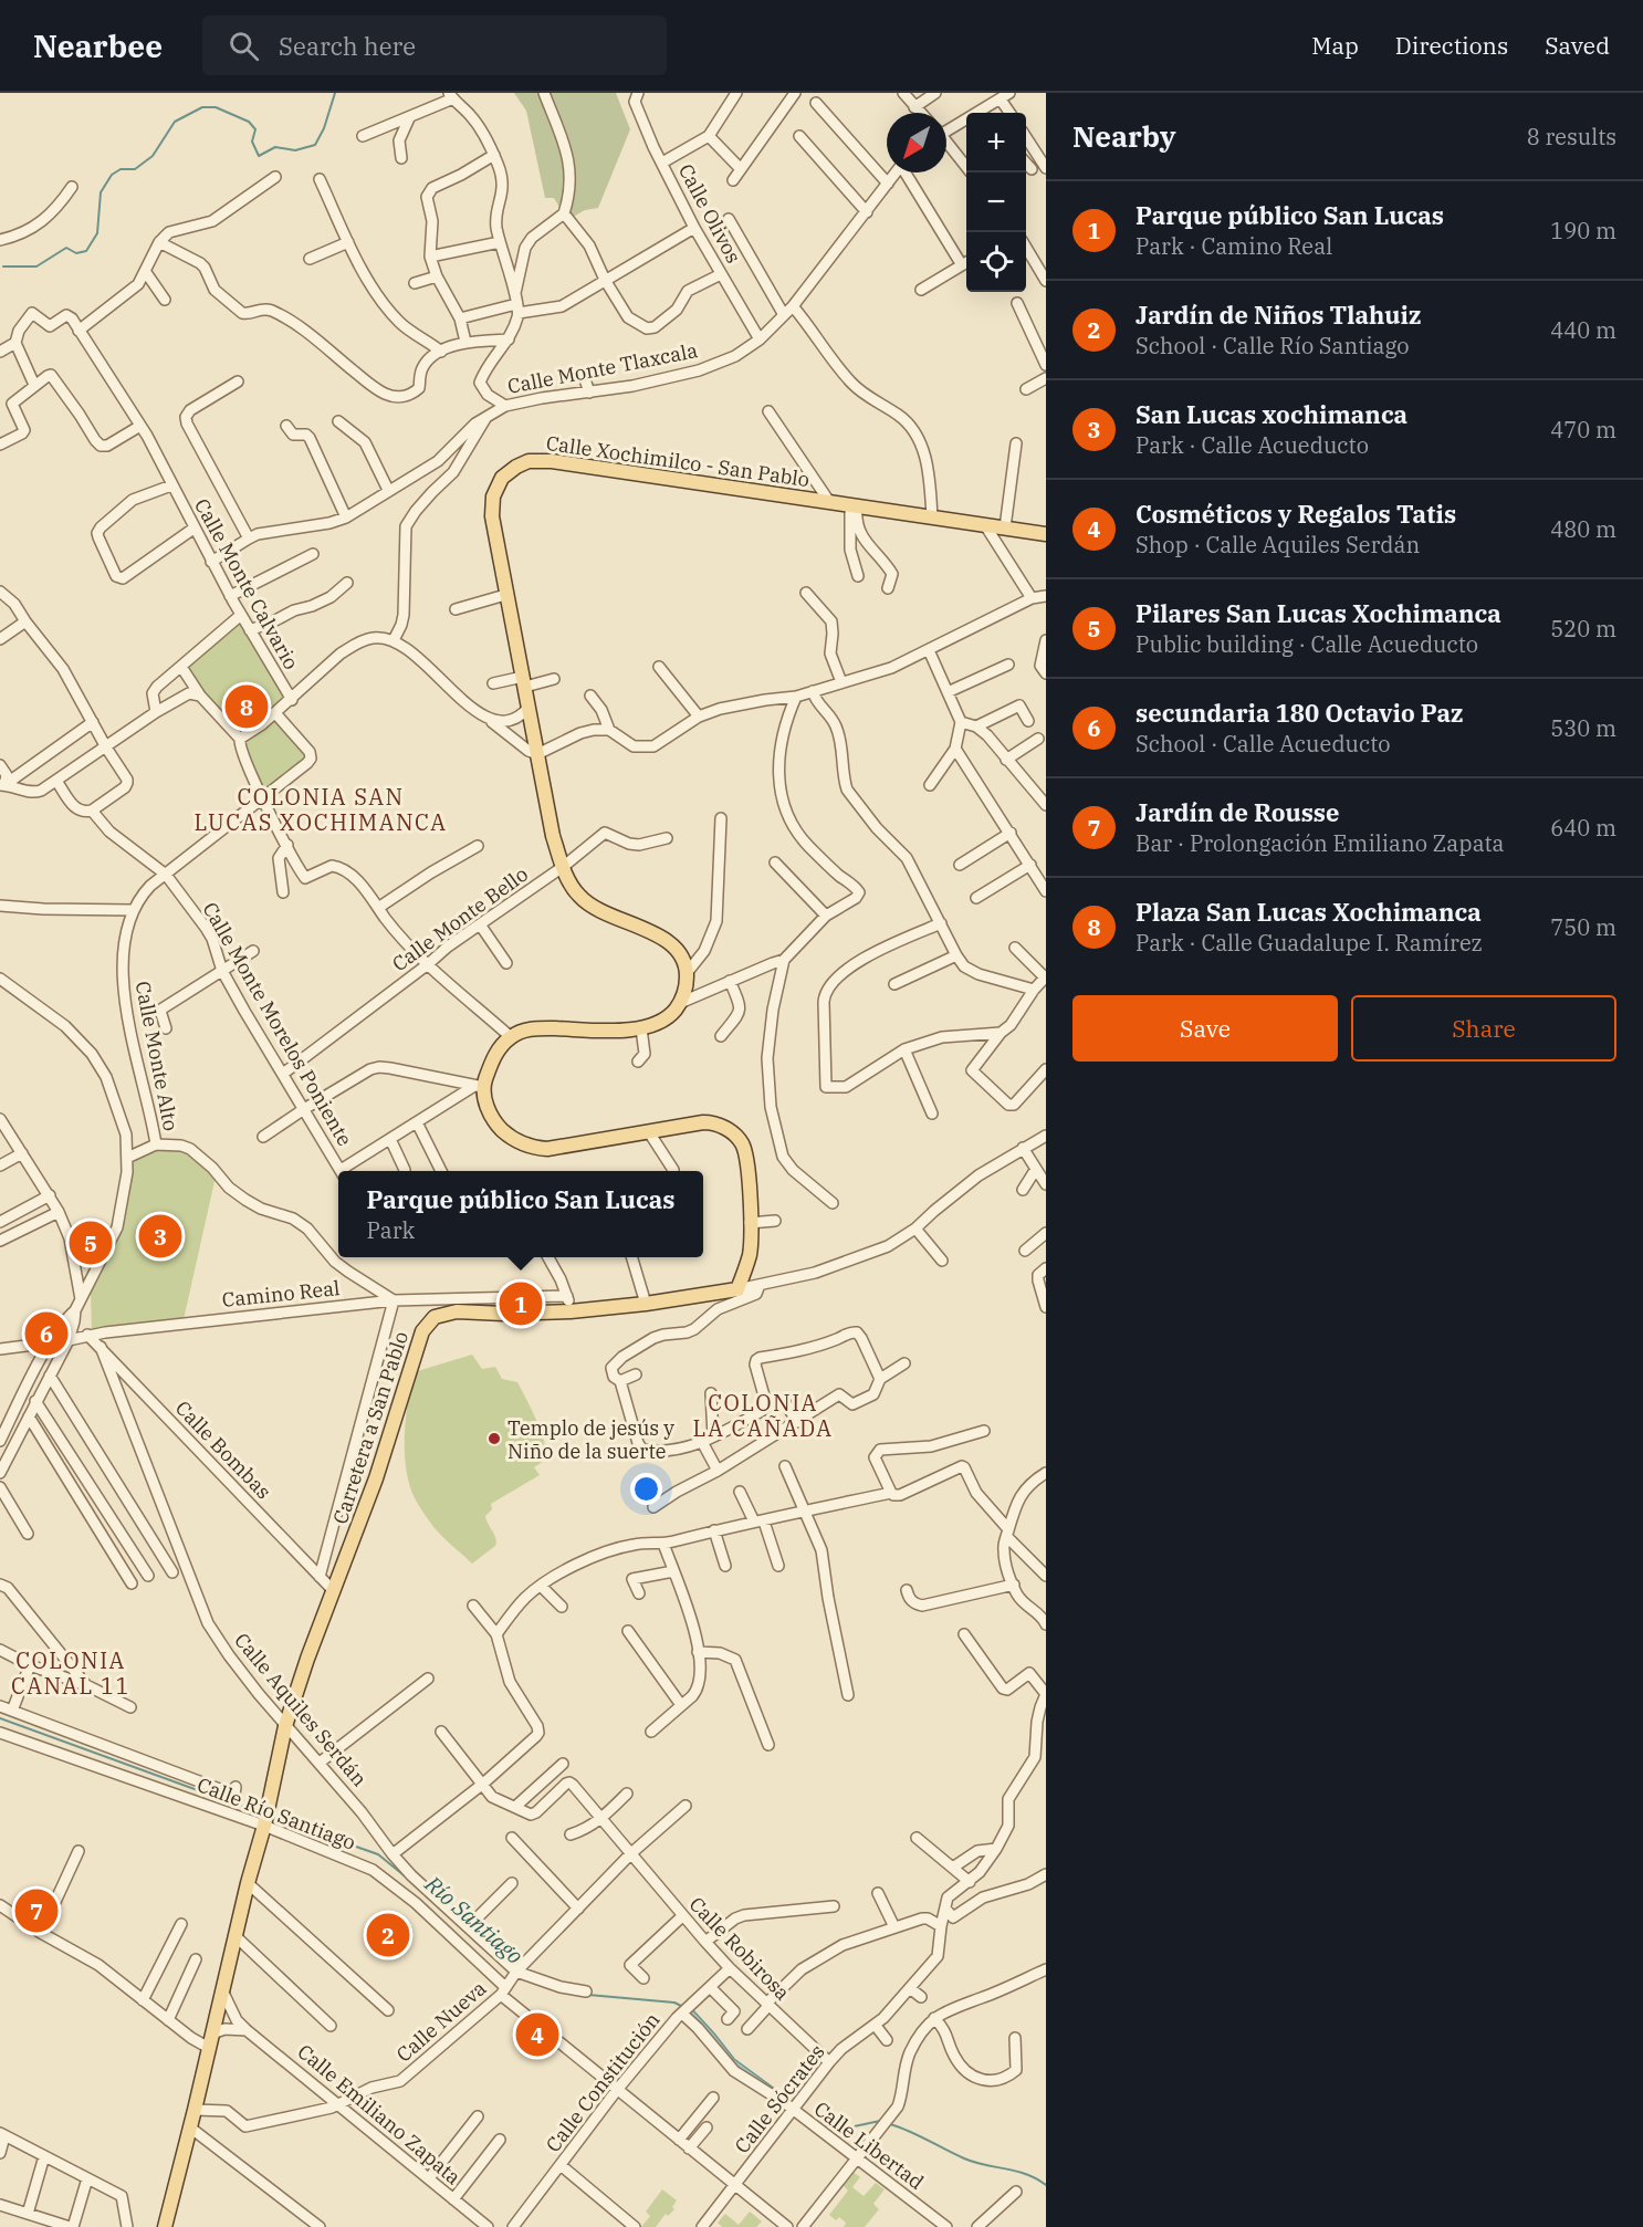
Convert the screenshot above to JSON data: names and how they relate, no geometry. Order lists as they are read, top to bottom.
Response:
{
  "streets": {
    "main road": ["Calle Xochimilco - San Pablo", "Carretera a San Pablo"],
    "street": [
      "Calle Olivos",
      "Calle Monte Tlaxcala",
      "Calle Monte Calvario",
      "Calle Monte Bello",
      "Calle Monte Morelos Poniente",
      "Calle Monte Alto",
      "Camino Real",
      "Calle Bombas",
      "Calle Aquiles Serdán",
      "Calle Río Santiago",
      "Calle Robirosa",
      "Calle Nueva",
      "Calle Constitución",
      "Calle Sócrates",
      "Calle Emiliano Zapata",
      "Calle Libertad"
    ]
  },
  "crossings": [
    ["Calle Olivos", "Calle Monte Tlaxcala"],
    ["Calle Monte Tlaxcala", "Calle Monte Calvario"],
    ["Calle Monte Bello", "Calle Monte Morelos Poniente"],
    ["Calle Monte Morelos Poniente", "Calle Monte Alto"],
    ["Calle Monte Alto", "Camino Real"],
    ["Camino Real", "Calle Bombas"],
    ["Carretera a San Pablo", "Calle Bombas"],
    ["Carretera a San Pablo", "Calle Aquiles Serdán"],
    ["Carretera a San Pablo", "Calle Río Santiago"],
    ["Carretera a San Pablo", "Calle Nueva"],
    ["Carretera a San Pablo", "Calle Emiliano Zapata"],
    ["Calle Bombas", "Calle Aquiles Serdán"],
    ["Calle Aquiles Serdán", "Calle Río Santiago"],
    ["Calle Aquiles Serdán", "Calle Nueva"],
    ["Calle Aquiles Serdán", "Calle Constitución"],
    ["Calle Aquiles Serdán", "Calle Sócrates"],
    ["Calle Río Santiago", "Calle Nueva"],
    ["Calle Robirosa", "Calle Nueva"],
    ["Calle Robirosa", "Calle Constitución"],
    ["Calle Robirosa", "Calle Sócrates"],
    ["Calle Nueva", "Calle Emiliano Zapata"],
    ["Calle Constitución", "Calle Libertad"],
    ["Calle Sócrates", "Calle Libertad"]
  ],
  "districts": ["COLONIA SAN LUCAS XOCHIMANCA", "COLONIA LA CAÑADA", "COLONIA CANAL 11"],
  "water": ["Río Santiago"],
  "places": ["Templo de jesús y Niño de la suerte"],
  "north": "bottom left",
  "page": {
    "header": "Nearbee",
    "search": "Search here",
    "nav": ["Map", "Directions", "Saved"],
    "heading": ["Nearby", "8 results"],
    "map_buttons": ["+", "−"],
    "list": [
      {
        "mark": "1",
        "name": "Parque público San Lucas",
        "note": "Park · Camino Real",
        "value": "190 m"
      },
      {
        "mark": "2",
        "name": "Jardín de Niños Tlahuiz",
        "note": "School · Calle Río Santiago",
        "value": "440 m"
      },
      {
        "mark": "3",
        "name": "San Lucas xochimanca",
        "note": "Park · Calle Acueducto",
        "value": "470 m"
      },
      {
        "mark": "4",
        "name": "Cosméticos y Regalos Tatis",
        "note": "Shop · Calle Aquiles Serdán",
        "value": "480 m"
      },
      {
        "mark": "5",
        "name": "Pilares San Lucas Xochimanca",
        "note": "Public building · Calle Acueducto",
        "value": "520 m"
      },
      {
        "mark": "6",
        "name": "secundaria 180 Octavio Paz",
        "note": "School · Calle Acueducto",
        "value": "530 m"
      },
      {
        "mark": "7",
        "name": "Jardín de Rousse",
        "note": "Bar · Prolongación Emiliano Zapata",
        "value": "640 m"
      },
      {
        "mark": "8",
        "name": "Plaza San Lucas Xochimanca",
        "note": "Park · Calle Guadalupe I. Ramírez",
        "value": "750 m"
      }
    ],
    "pins": [
      "8",
      "3",
      "5",
      "1",
      "6",
      "7",
      "2",
      "4"
    ],
    "buttons": ["Save", "Share"],
    "popup": ["Parque público San Lucas", "Park"]
  }
}
